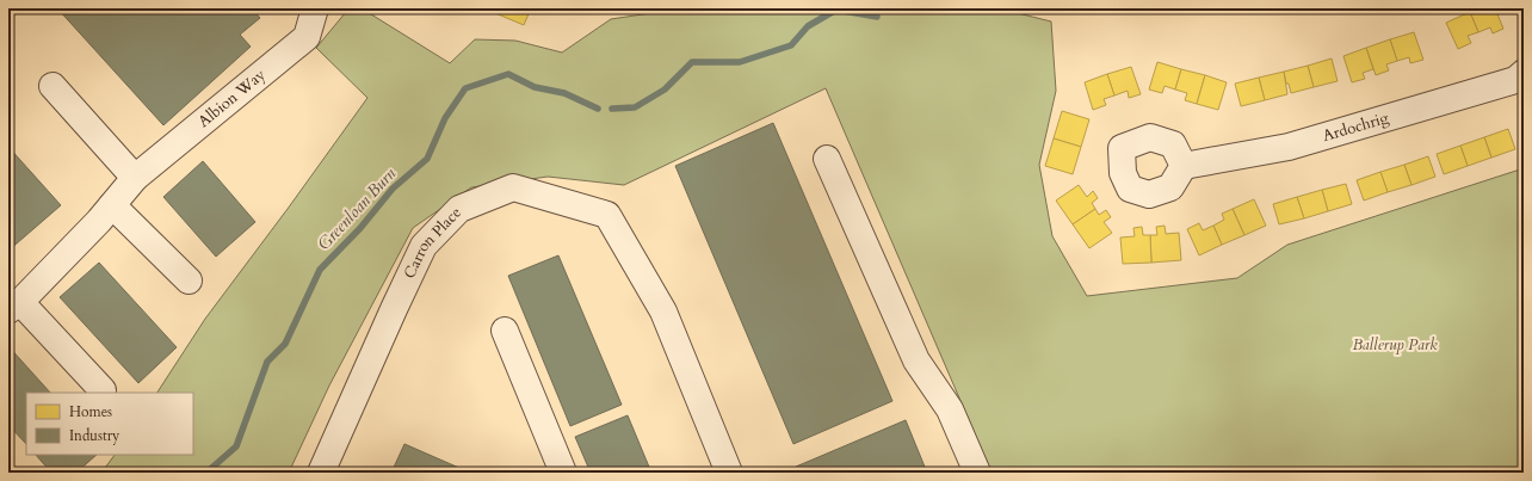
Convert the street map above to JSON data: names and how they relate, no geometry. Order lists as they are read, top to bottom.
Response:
{
  "streets": {
    "street": ["Albion Way", "Ardochrig", "Carron Place"]
  },
  "water": ["Greenloan Burn"],
  "parks": ["Ballerup Park"],
  "legend": ["Homes", "Industry"]
}
